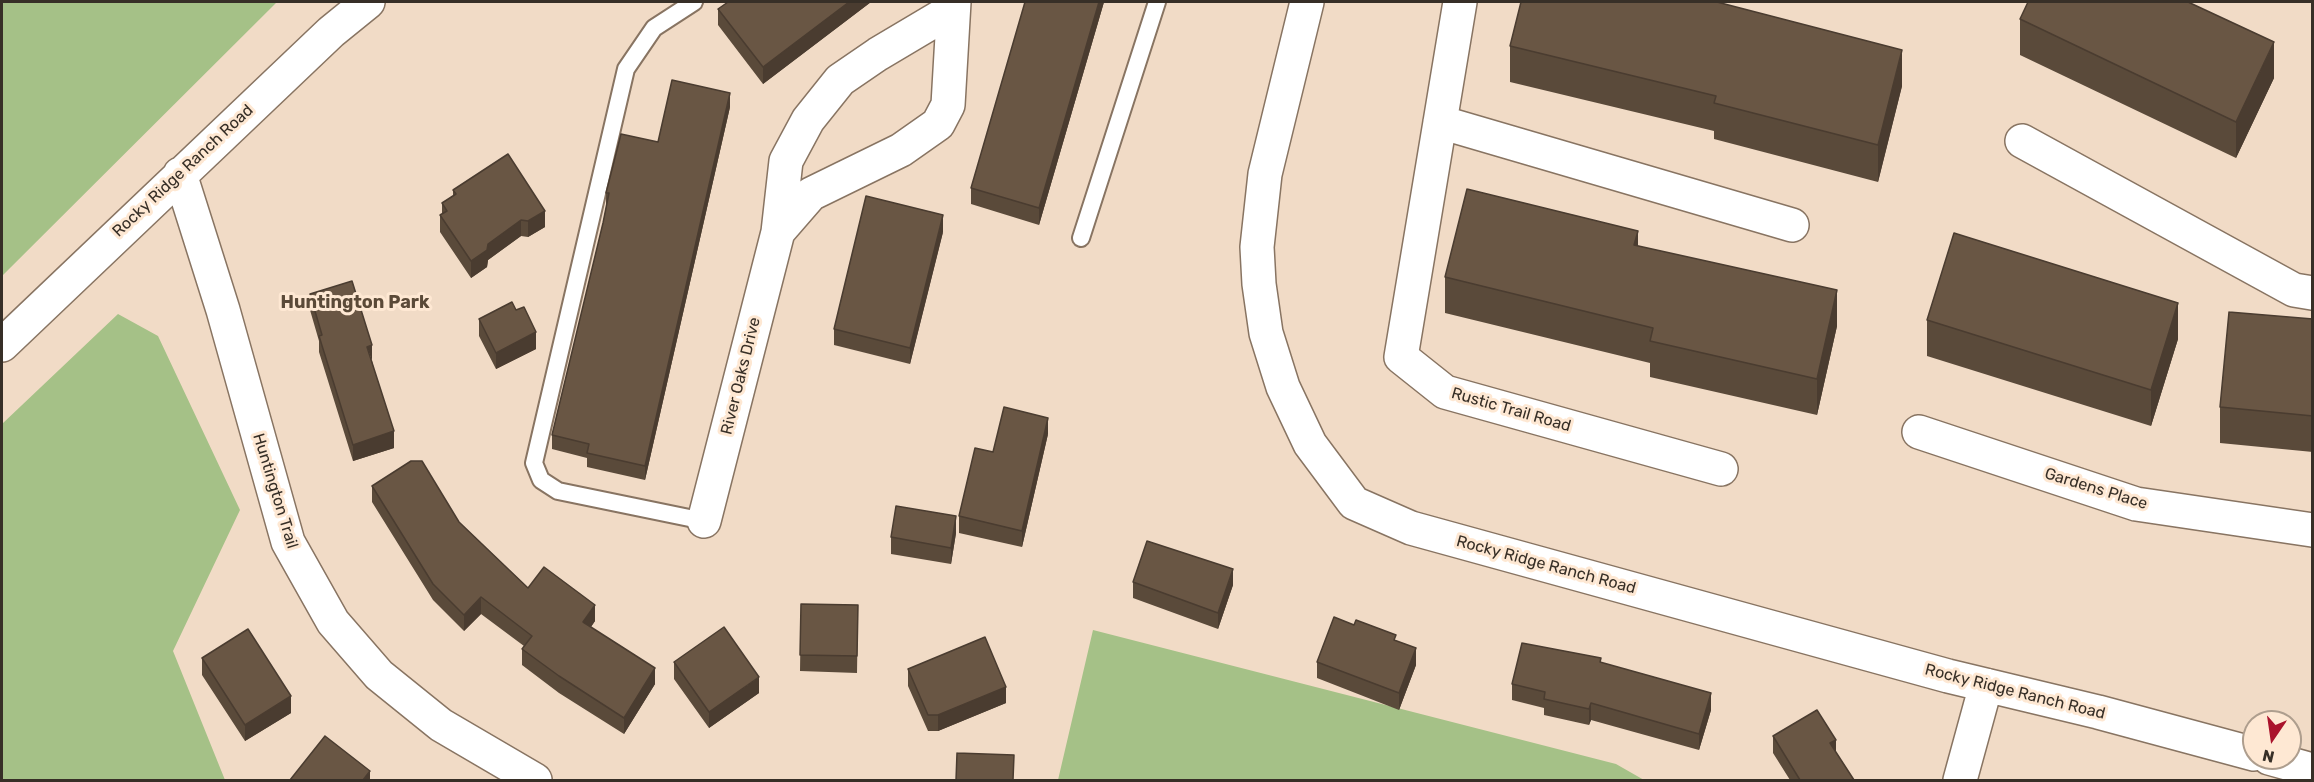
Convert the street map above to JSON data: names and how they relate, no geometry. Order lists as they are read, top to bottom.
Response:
{
  "streets": {
    "street": [
      "Rocky Ridge Ranch Road",
      "River Oaks Drive",
      "Rustic Trail Road",
      "Gardens Place",
      "Huntington Trail"
    ]
  },
  "crossings": [
    ["Rocky Ridge Ranch Road", "Huntington Trail"]
  ],
  "districts": ["Huntington Park"],
  "north": "bottom"
}
